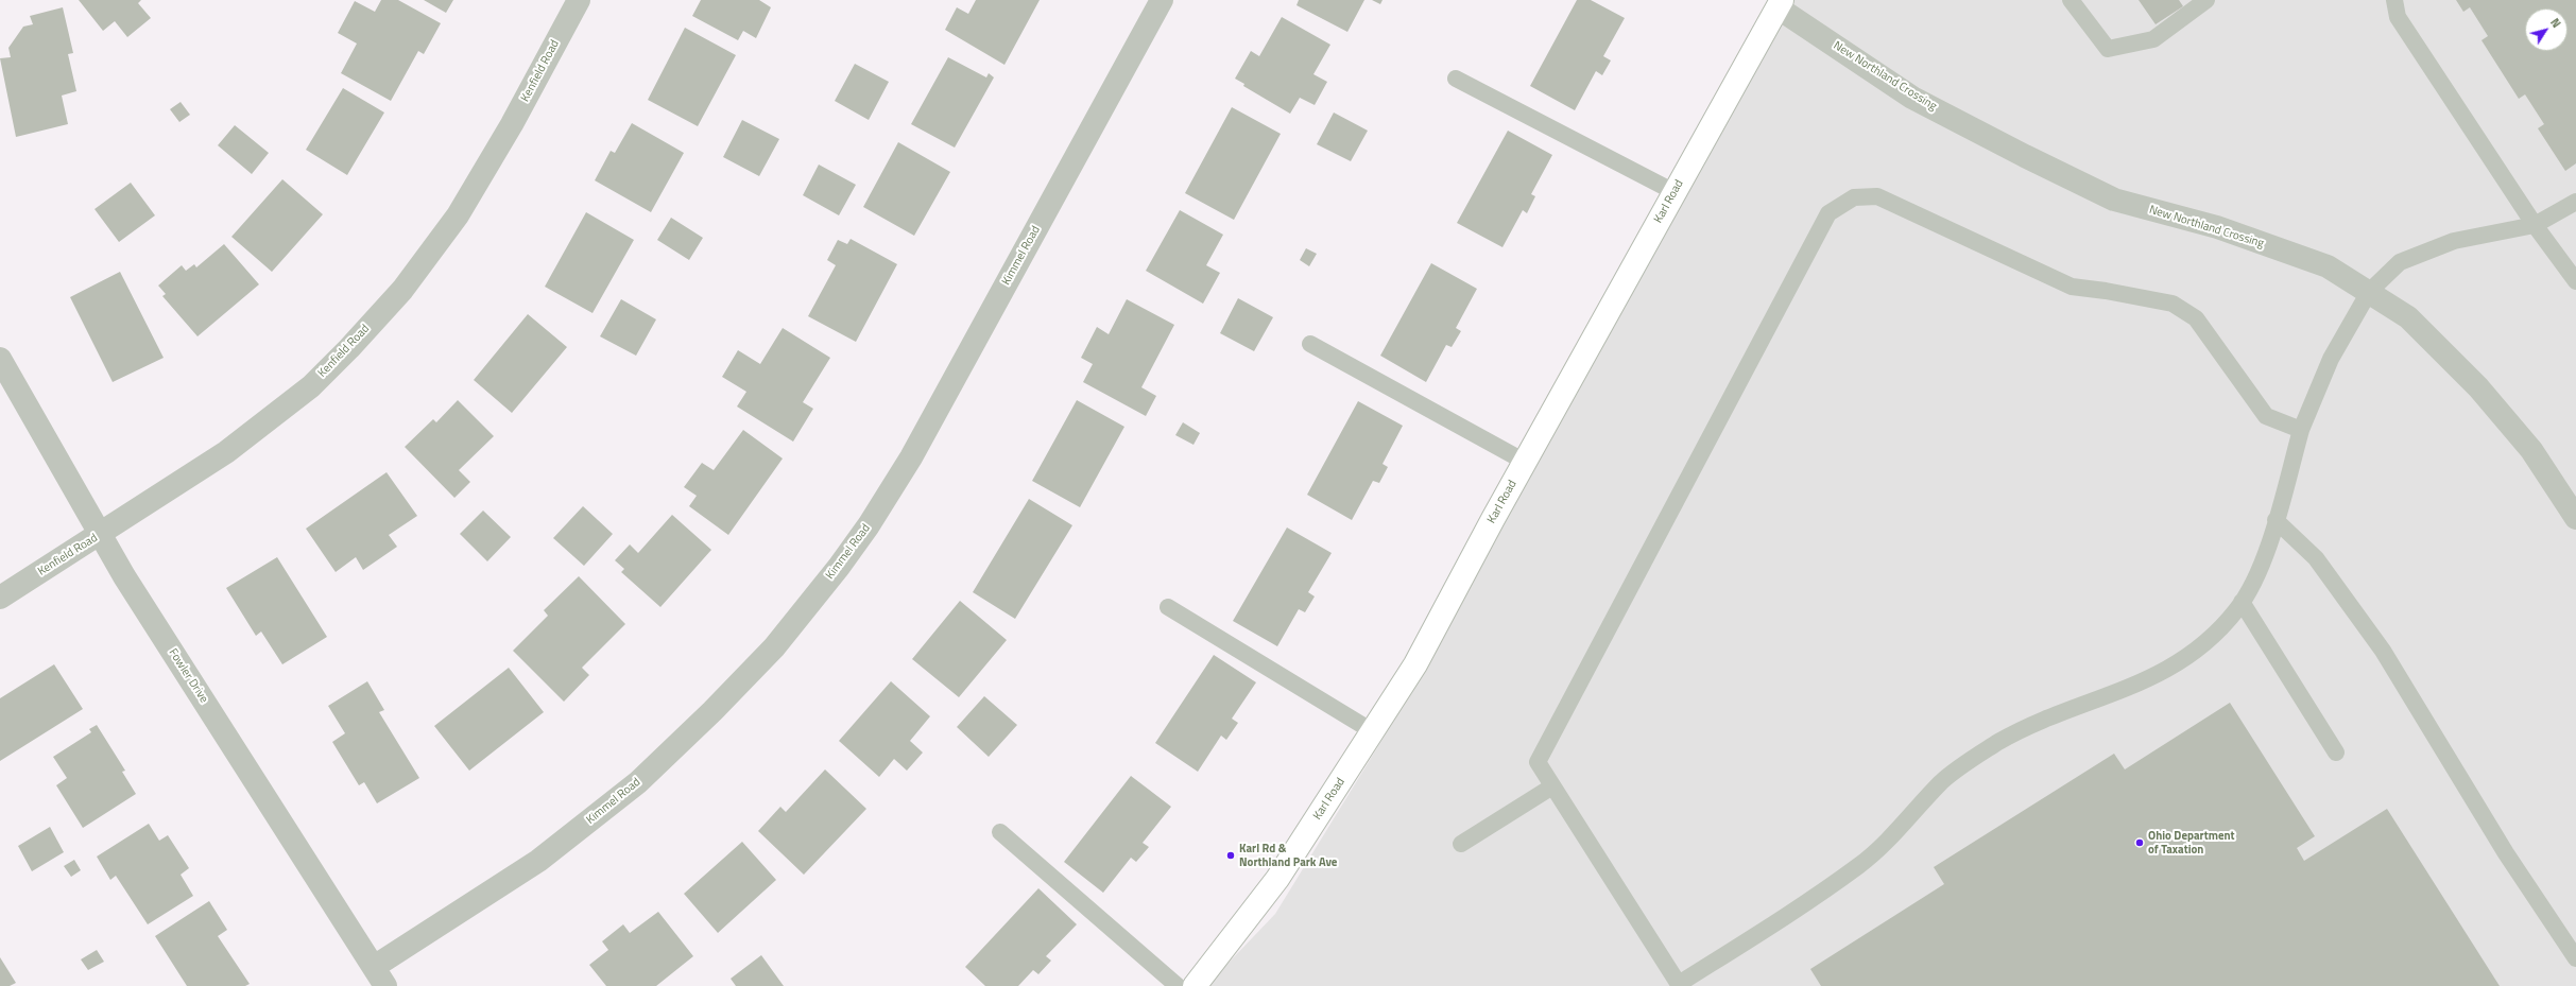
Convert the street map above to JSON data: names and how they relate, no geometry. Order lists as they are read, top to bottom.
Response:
{
  "streets": {
    "main road": ["Karl Road"],
    "street": [
      "Kenfield Road",
      "New Northland Crossing",
      "Kimmel Road",
      "Fowler Drive"
    ]
  },
  "crossings": [
    ["Kenfield Road", "Fowler Drive"],
    ["New Northland Crossing", "Karl Road"],
    ["Kimmel Road", "Fowler Drive"]
  ],
  "places": ["Ohio Department of Taxation", "Karl Rd & Northland Park Ave"],
  "north": "top right"
}
